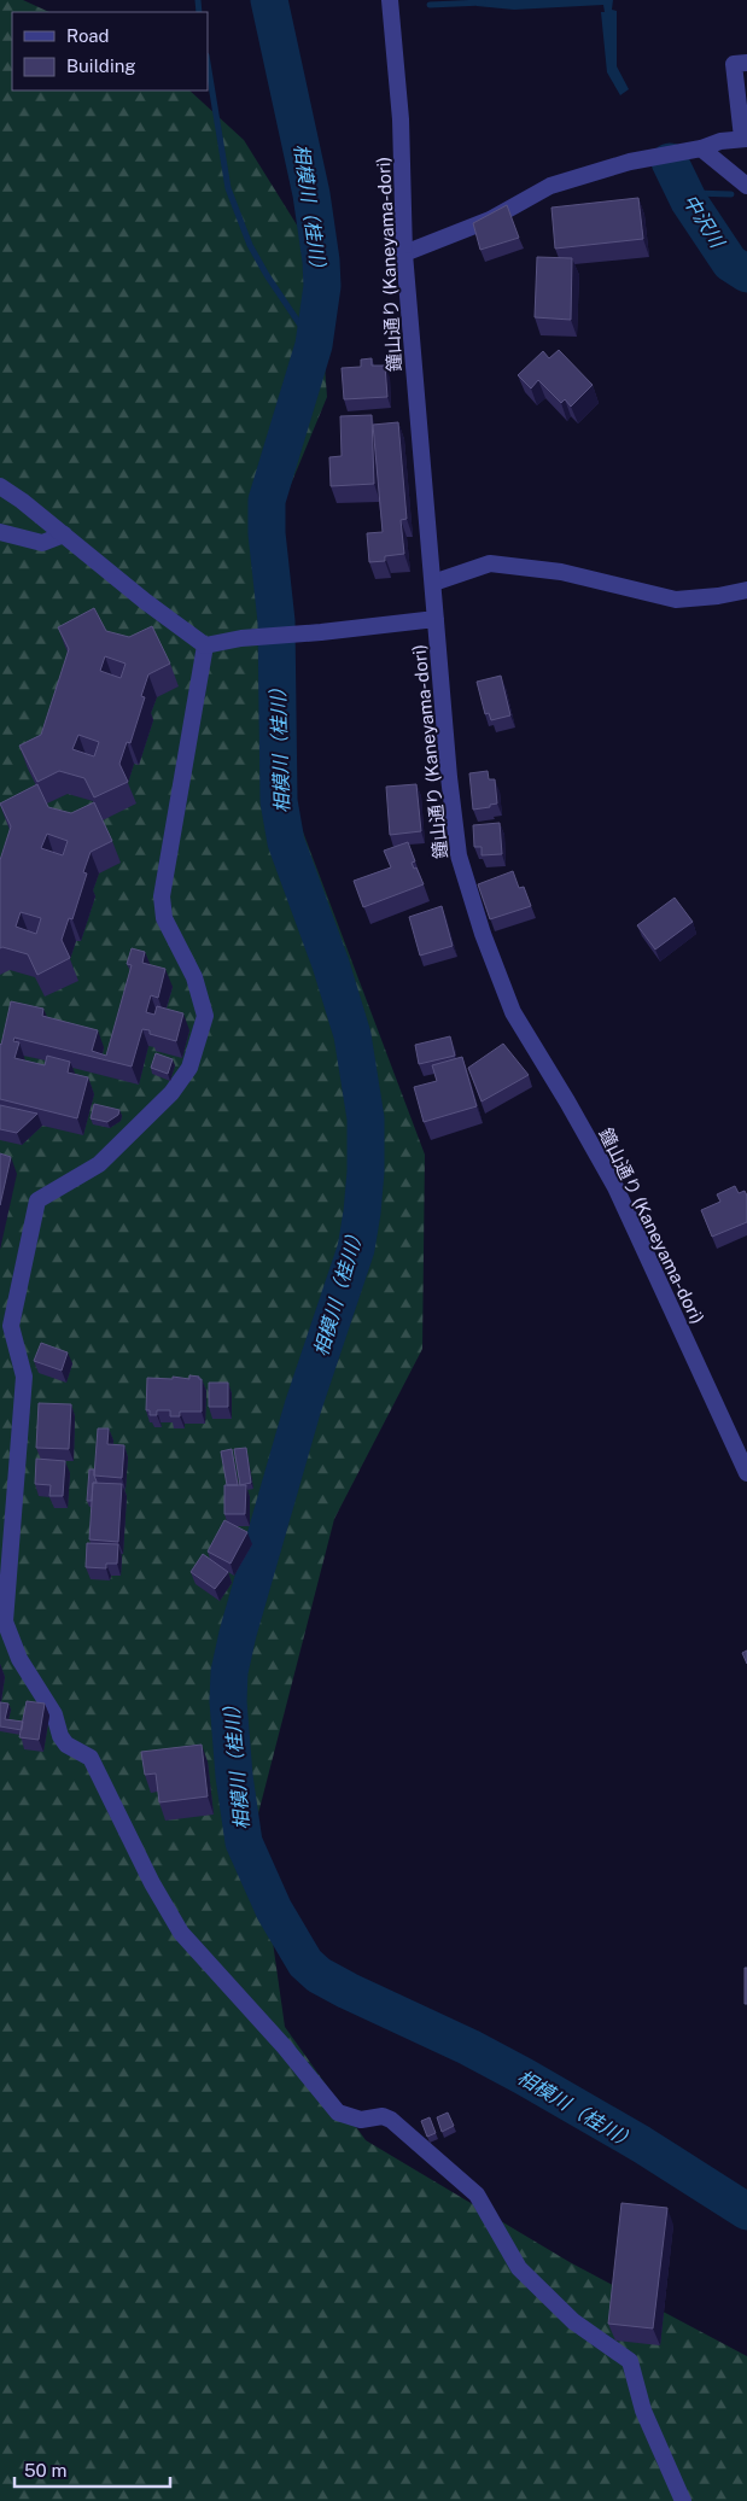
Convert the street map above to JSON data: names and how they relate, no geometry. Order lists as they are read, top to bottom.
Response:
{
  "streets": {
    "street": ["鐘山通り (Kaneyama-dori)"]
  },
  "water": ["相模川（桂川）", "中沢川"],
  "legend": ["Road", "Building"],
  "scale_bar": "50 m"
}
